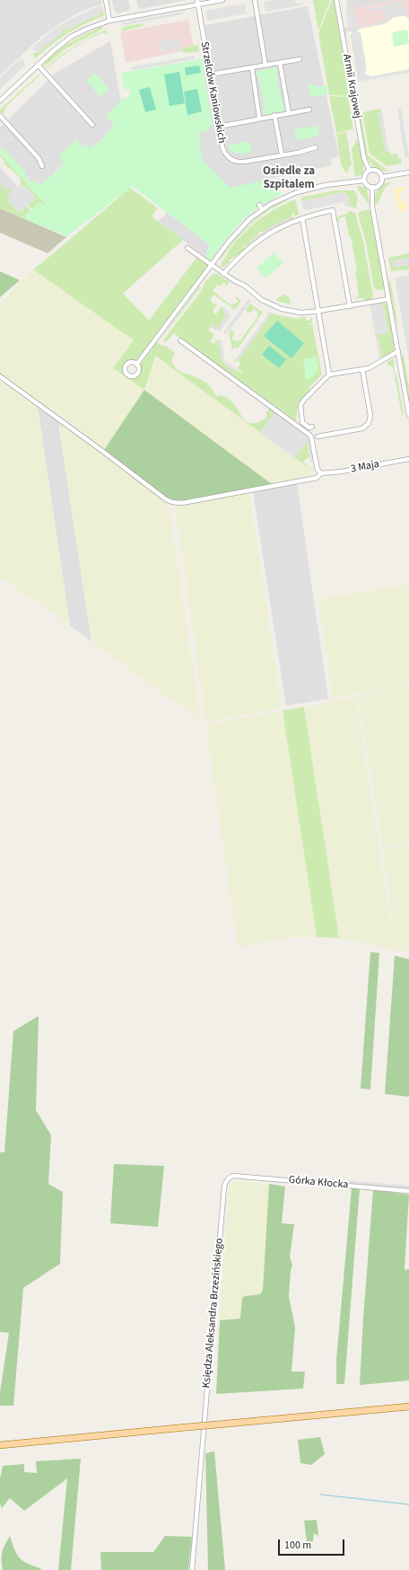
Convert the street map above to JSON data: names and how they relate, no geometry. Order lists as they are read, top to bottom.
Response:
{
  "streets": {
    "street": [
      "Armii Krajowej",
      "Strzelców Kaniowskich",
      "3 Maja",
      "Górka Kłocka",
      "Księdza Aleksandra Brzezińskiego"
    ]
  },
  "crossings": [
    ["Górka Kłocka", "Księdza Aleksandra Brzezińskiego"]
  ],
  "districts": ["Osiedle za Szpitalem"],
  "scale_bar": "100 m"
}
